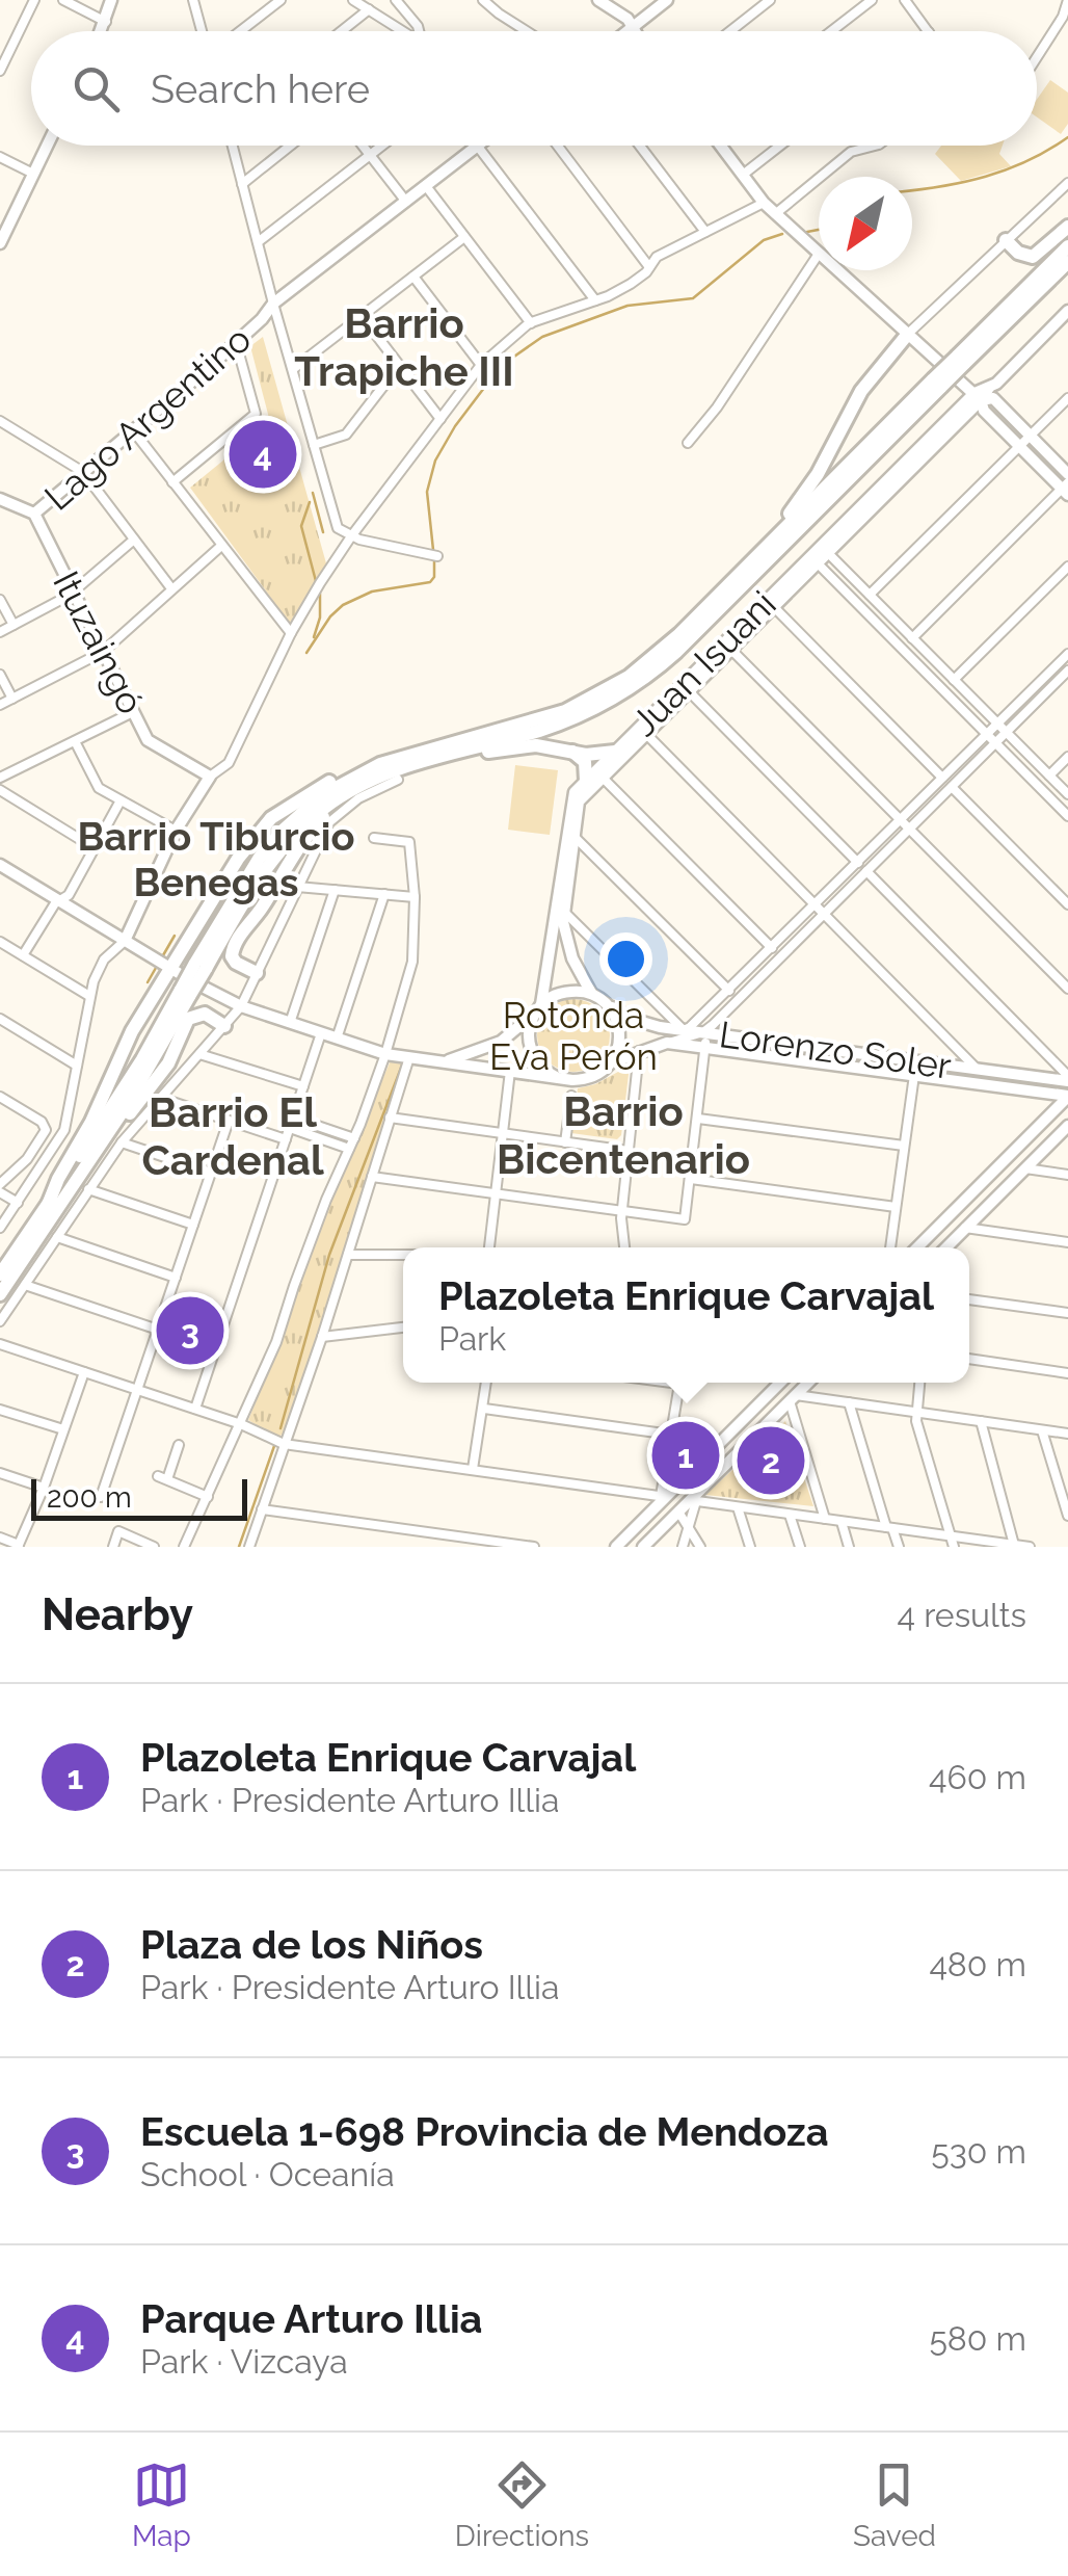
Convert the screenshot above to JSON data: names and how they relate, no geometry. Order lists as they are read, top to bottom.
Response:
{
  "streets": {
    "street": [
      "Lago Argentino",
      "Ituzaingó",
      "Juan Isuani",
      "Lorenzo Soler"
    ]
  },
  "crossings": [
    ["Lago Argentino", "Ituzaingó"],
    ["Juan Isuani", "Lorenzo Soler"]
  ],
  "districts": [
    "Barrio Trapiche III",
    "Barrio Tiburcio Benegas",
    "Barrio Bicentenario",
    "Barrio El Cardenal"
  ],
  "parks": ["Rotonda Eva Perón"],
  "scale_bar": "200 m",
  "north": "bottom left",
  "page": {
    "search": "Search here",
    "pins": [
      "4",
      "3",
      "1",
      "2"
    ],
    "popup": ["Plazoleta Enrique Carvajal", "Park"],
    "scale": "200 m",
    "heading": ["Nearby", "4 results"],
    "list": [
      {
        "mark": "1",
        "name": "Plazoleta Enrique Carvajal",
        "note": "Park · Presidente Arturo Illia",
        "value": "460 m"
      },
      {
        "mark": "2",
        "name": "Plaza de los Niños",
        "note": "Park · Presidente Arturo Illia",
        "value": "480 m"
      },
      {
        "mark": "3",
        "name": "Escuela 1-698 Provincia de Mendoza",
        "note": "School · Oceanía",
        "value": "530 m"
      },
      {
        "mark": "4",
        "name": "Parque Arturo Illia",
        "note": "Park · Vizcaya",
        "value": "580 m"
      }
    ],
    "nav": ["Map", "Directions", "Saved"]
  }
}
